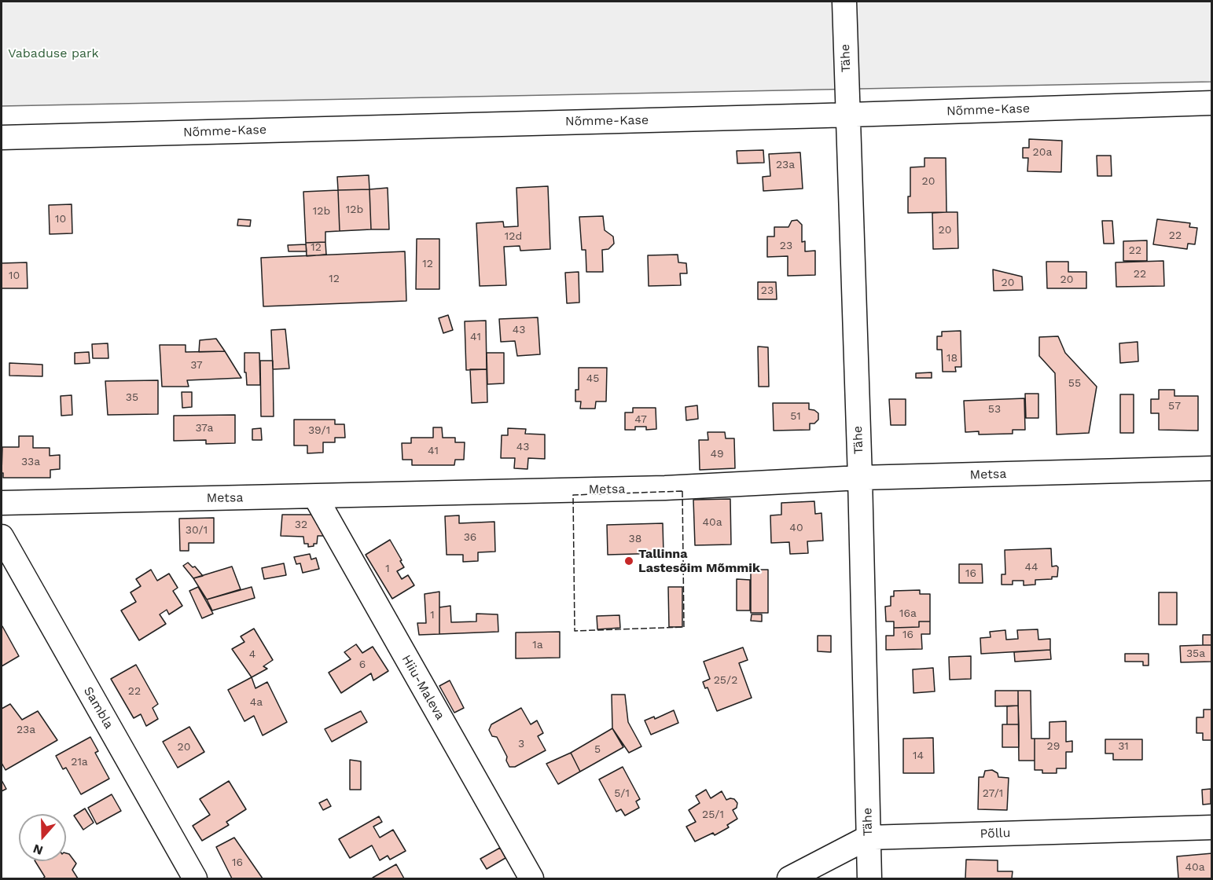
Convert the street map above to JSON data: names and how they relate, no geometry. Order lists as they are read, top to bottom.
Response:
{
  "streets": {
    "street": [
      "Tähe",
      "Nõmme-Kase",
      "Metsa",
      "Hiiu-Maleva",
      "Sambla",
      "Põllu"
    ]
  },
  "crossings": [
    ["Tähe", "Nõmme-Kase"],
    ["Tähe", "Metsa"],
    ["Tähe", "Põllu"],
    ["Metsa", "Hiiu-Maleva"]
  ],
  "parks": ["Vabaduse park"],
  "places": ["Tallinna Lastesõim Mõmmik"],
  "house_numbers": [
    "20a",
    "23a",
    "20",
    "12b",
    "12b",
    "10",
    "20",
    "22",
    "12d",
    "23",
    "12",
    "22",
    "12",
    "22",
    "10",
    "12",
    "20",
    "20",
    "23",
    "43",
    "41",
    "18",
    "37",
    "45",
    "55",
    "35",
    "57",
    "53",
    "51",
    "47",
    "37a",
    "39/1",
    "43",
    "41",
    "49",
    "33a",
    "40a",
    "32",
    "40",
    "30/1",
    "36",
    "38",
    "44",
    "1",
    "16",
    "16a",
    "1",
    "16",
    "1a",
    "35a",
    "4",
    "6",
    "25/2",
    "22",
    "4a",
    "23a",
    "3",
    "29",
    "31",
    "20",
    "5",
    "14",
    "21a",
    "5/1",
    "27/1",
    "25/1",
    "16",
    "40a"
  ],
  "north": "bottom"
}
